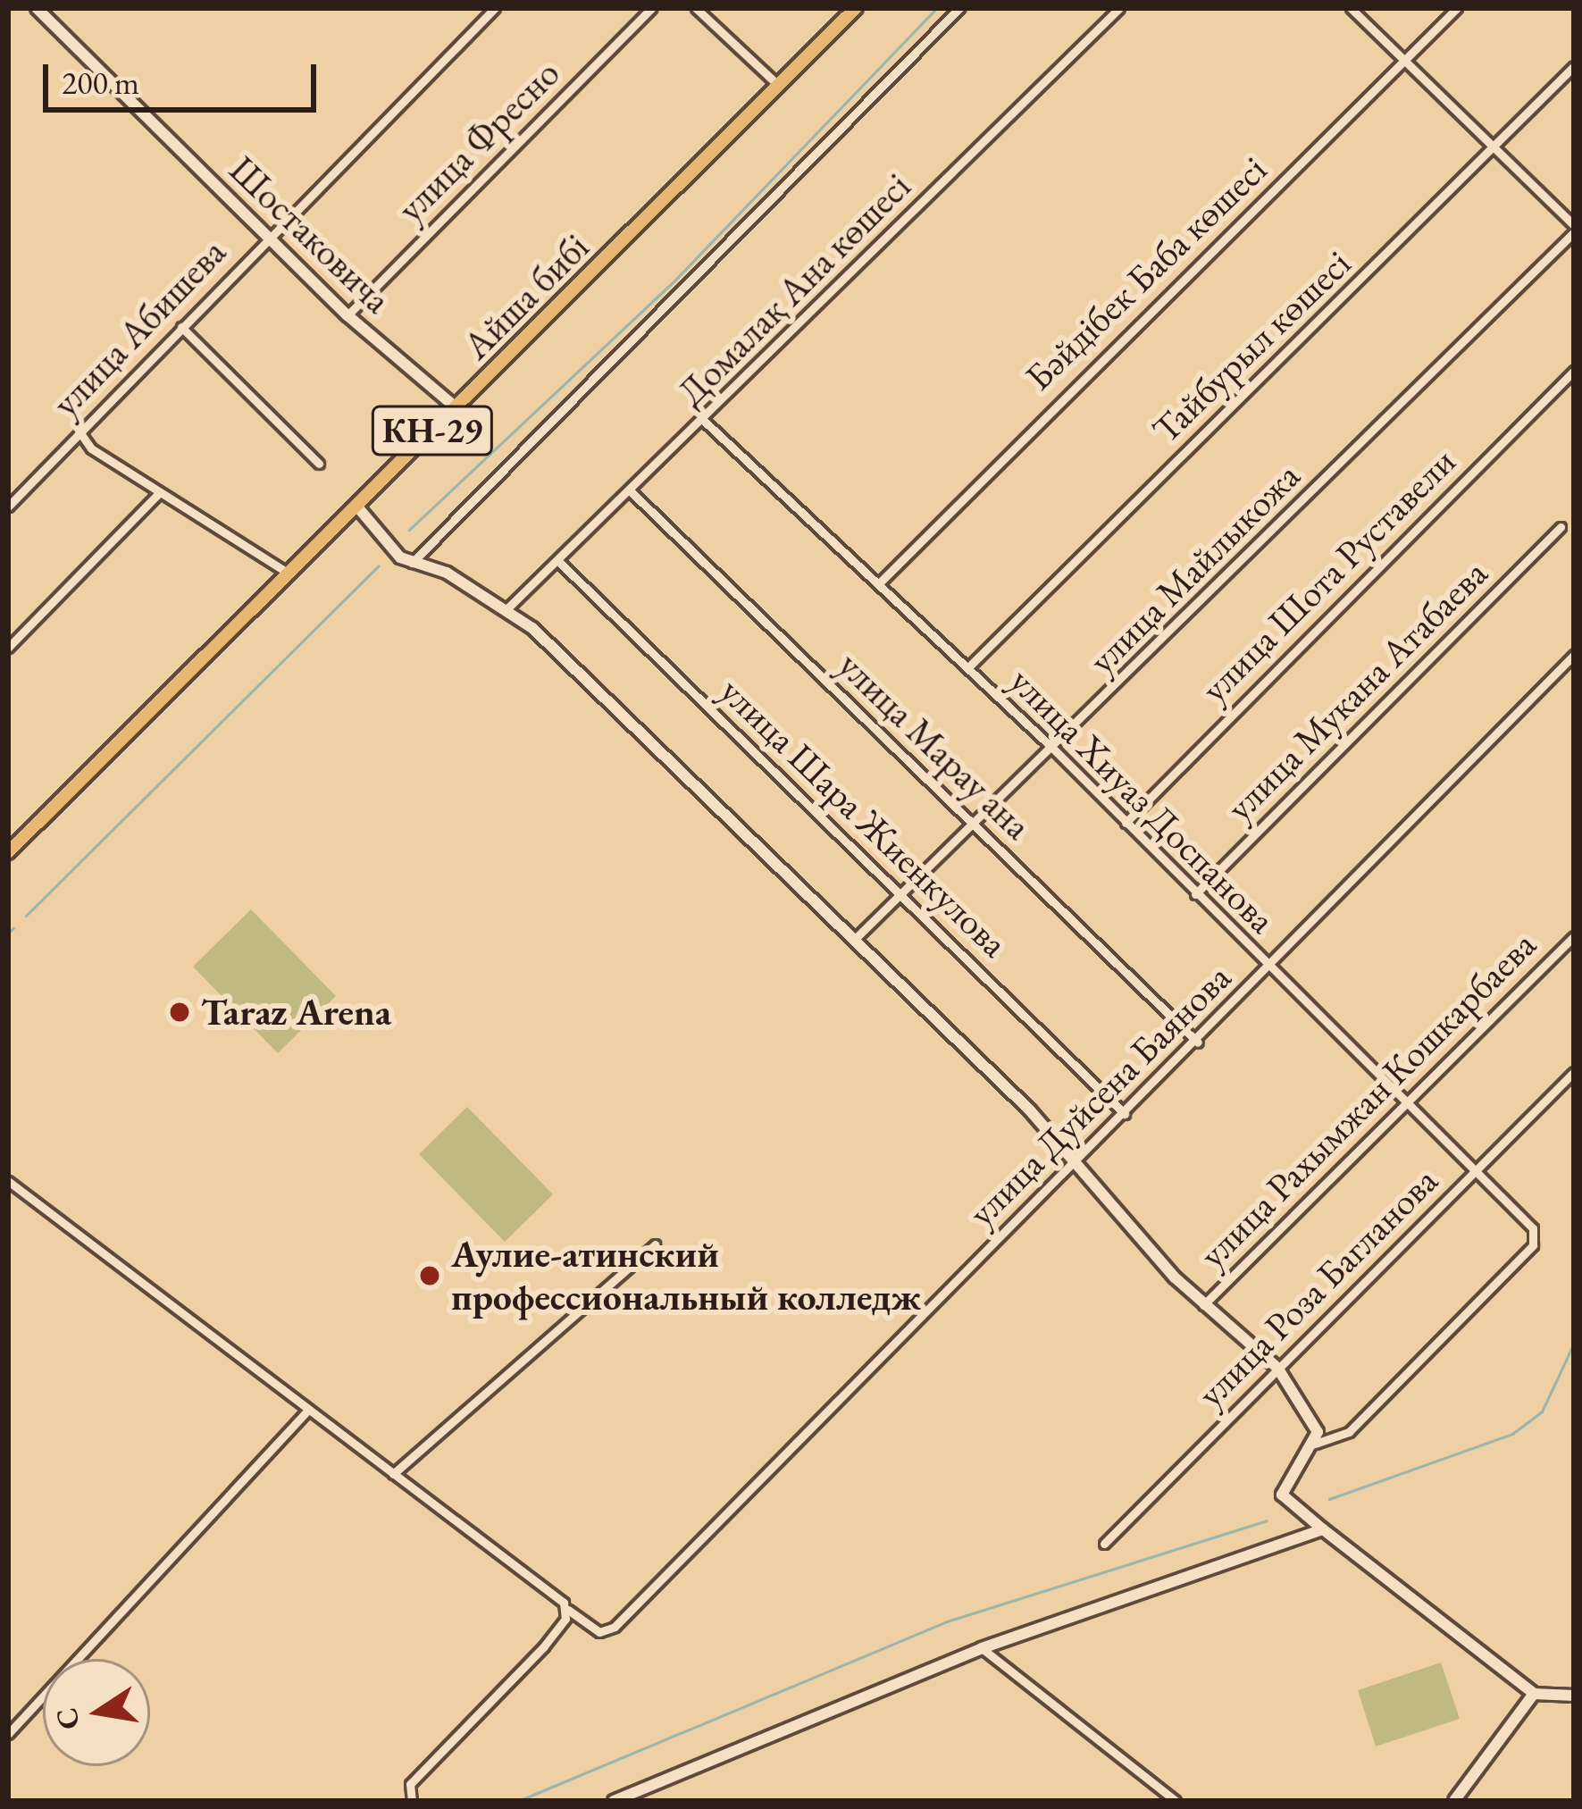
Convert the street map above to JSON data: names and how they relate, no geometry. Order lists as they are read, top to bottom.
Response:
{
  "streets": {
    "main road": ["Айша бибі", "КН-29"],
    "street": [
      "улица Фресно",
      "Шостаковича",
      "Бәйдібек Баба көшесі",
      "Домалақ Ана көшесі",
      "улица Абишева",
      "Тайбурыл көшесі",
      "улица Майлыкожа",
      "улица Шота Руставели",
      "улица Мукана Атабаева",
      "улица Марау ана",
      "улица Хиуаз Доспанова",
      "улица Шара Жиенкулова",
      "улица Дуйсена Баянова",
      "улица Рахымжан Кошкарбаева",
      "улица Роза Багланова"
    ]
  },
  "crossings": [
    ["улица Фресно", "Шостаковича"],
    ["Шостаковича", "Айша бибі"],
    ["Шостаковича", "улица Абишева"],
    ["Бәйдібек Баба көшесі", "улица Хиуаз Доспанова"],
    ["Домалақ Ана көшесі", "улица Марау ана"],
    ["Домалақ Ана көшесі", "улица Хиуаз Доспанова"],
    ["Домалақ Ана көшесі", "улица Шара Жиенкулова"],
    ["Тайбурыл көшесі", "улица Хиуаз Доспанова"],
    ["улица Майлыкожа", "улица Марау ана"],
    ["улица Майлыкожа", "улица Хиуаз Доспанова"],
    ["улица Майлыкожа", "улица Шара Жиенкулова"],
    ["улица Шота Руставели", "улица Хиуаз Доспанова"],
    ["улица Мукана Атабаева", "улица Хиуаз Доспанова"],
    ["улица Марау ана", "улица Дуйсена Баянова"],
    ["улица Хиуаз Доспанова", "улица Дуйсена Баянова"],
    ["улица Хиуаз Доспанова", "улица Рахымжан Кошкарбаева"],
    ["улица Хиуаз Доспанова", "улица Роза Багланова"],
    ["улица Шара Жиенкулова", "улица Дуйсена Баянова"]
  ],
  "places": ["Taraz Arena", "Аулие-атинский профессиональный колледж"],
  "scale_bar": "200 m",
  "north": "left"
}
